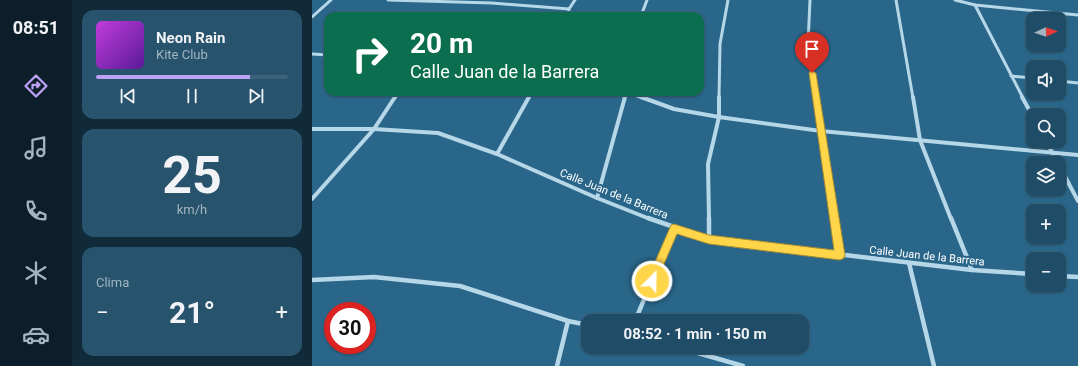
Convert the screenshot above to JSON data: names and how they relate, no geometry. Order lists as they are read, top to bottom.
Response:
{
  "streets": {
    "street": ["Calle Juan de la Barrera"]
  },
  "north": "right",
  "page": {
    "tabs": "08:51",
    "map_buttons": ["+", "−"],
    "turn": ["20 m", "Calle Juan de la Barrera"],
    "song": ["Neon Rain", "Kite Club"],
    "tile": [
      ["25", "km/h"],
      "Clima"
    ],
    "heat": ["−", "21°", "+"],
    "limit": "30",
    "trip": "08:52 · 1 min · 150 m"
  }
}
